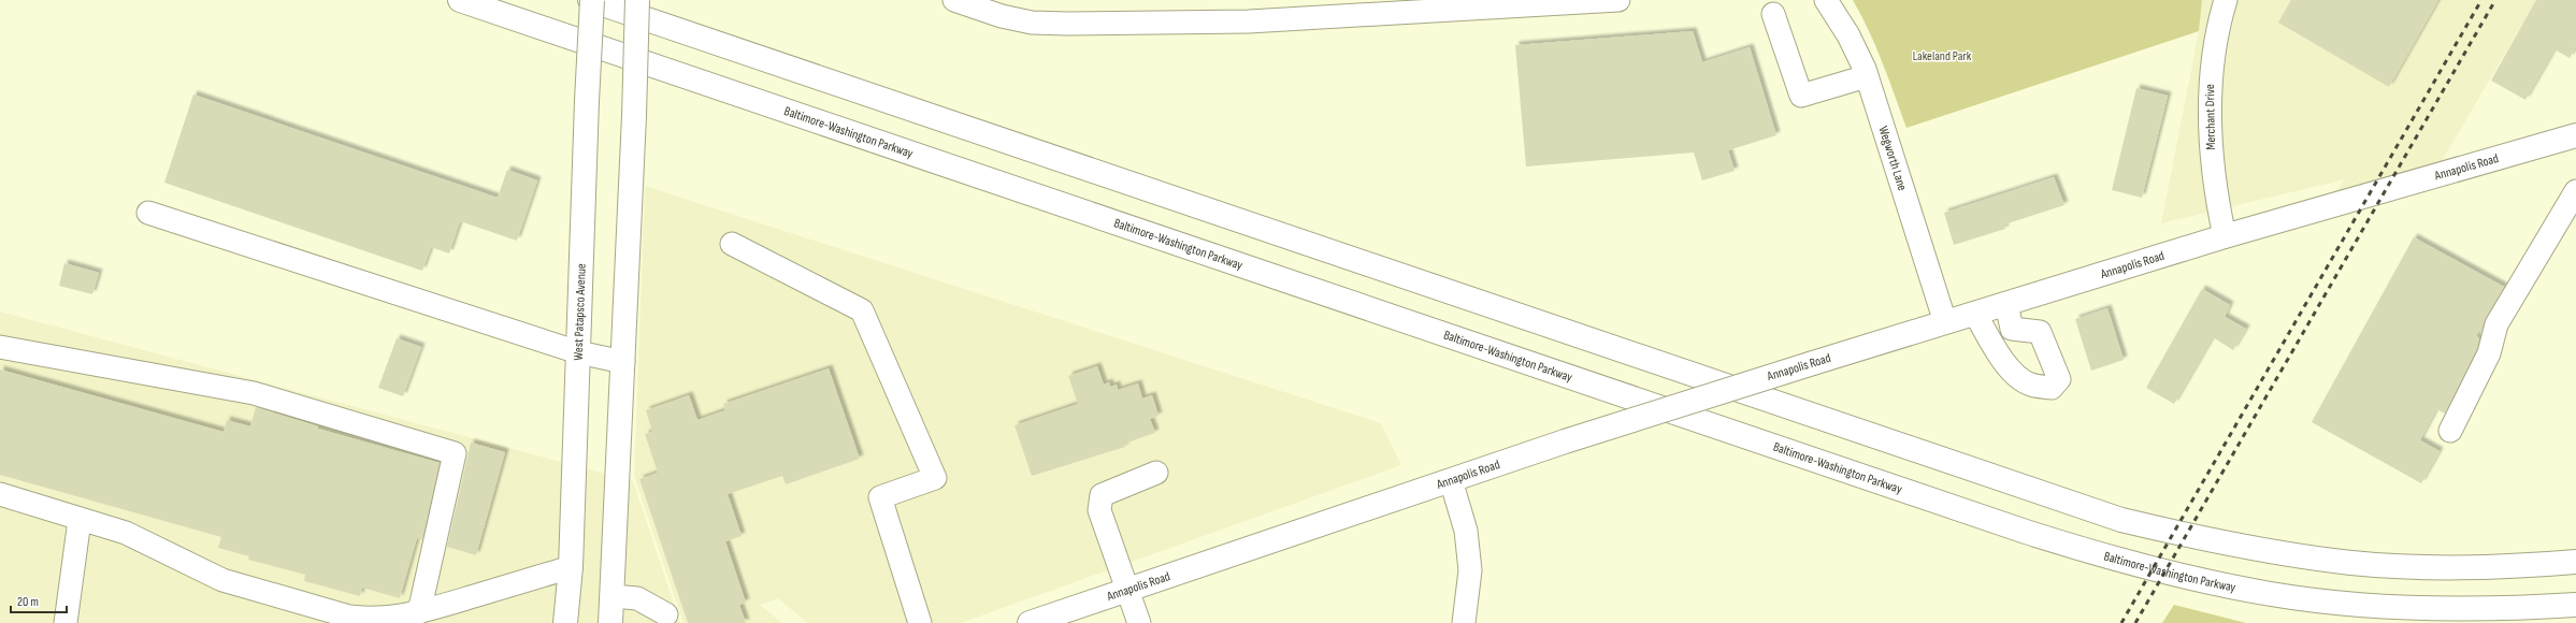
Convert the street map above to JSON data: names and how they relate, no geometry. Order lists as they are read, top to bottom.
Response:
{
  "streets": {
    "main road": ["Baltimore-Washington Parkway", "Annapolis Road", "West Patapsco Avenue"],
    "street": ["Merchant Drive", "Wegworth Lane"]
  },
  "crossings": [
    ["Merchant Drive", "Annapolis Road"],
    ["Wegworth Lane", "Annapolis Road"]
  ],
  "parks": ["Lakeland Park"],
  "scale_bar": "20 m"
}
